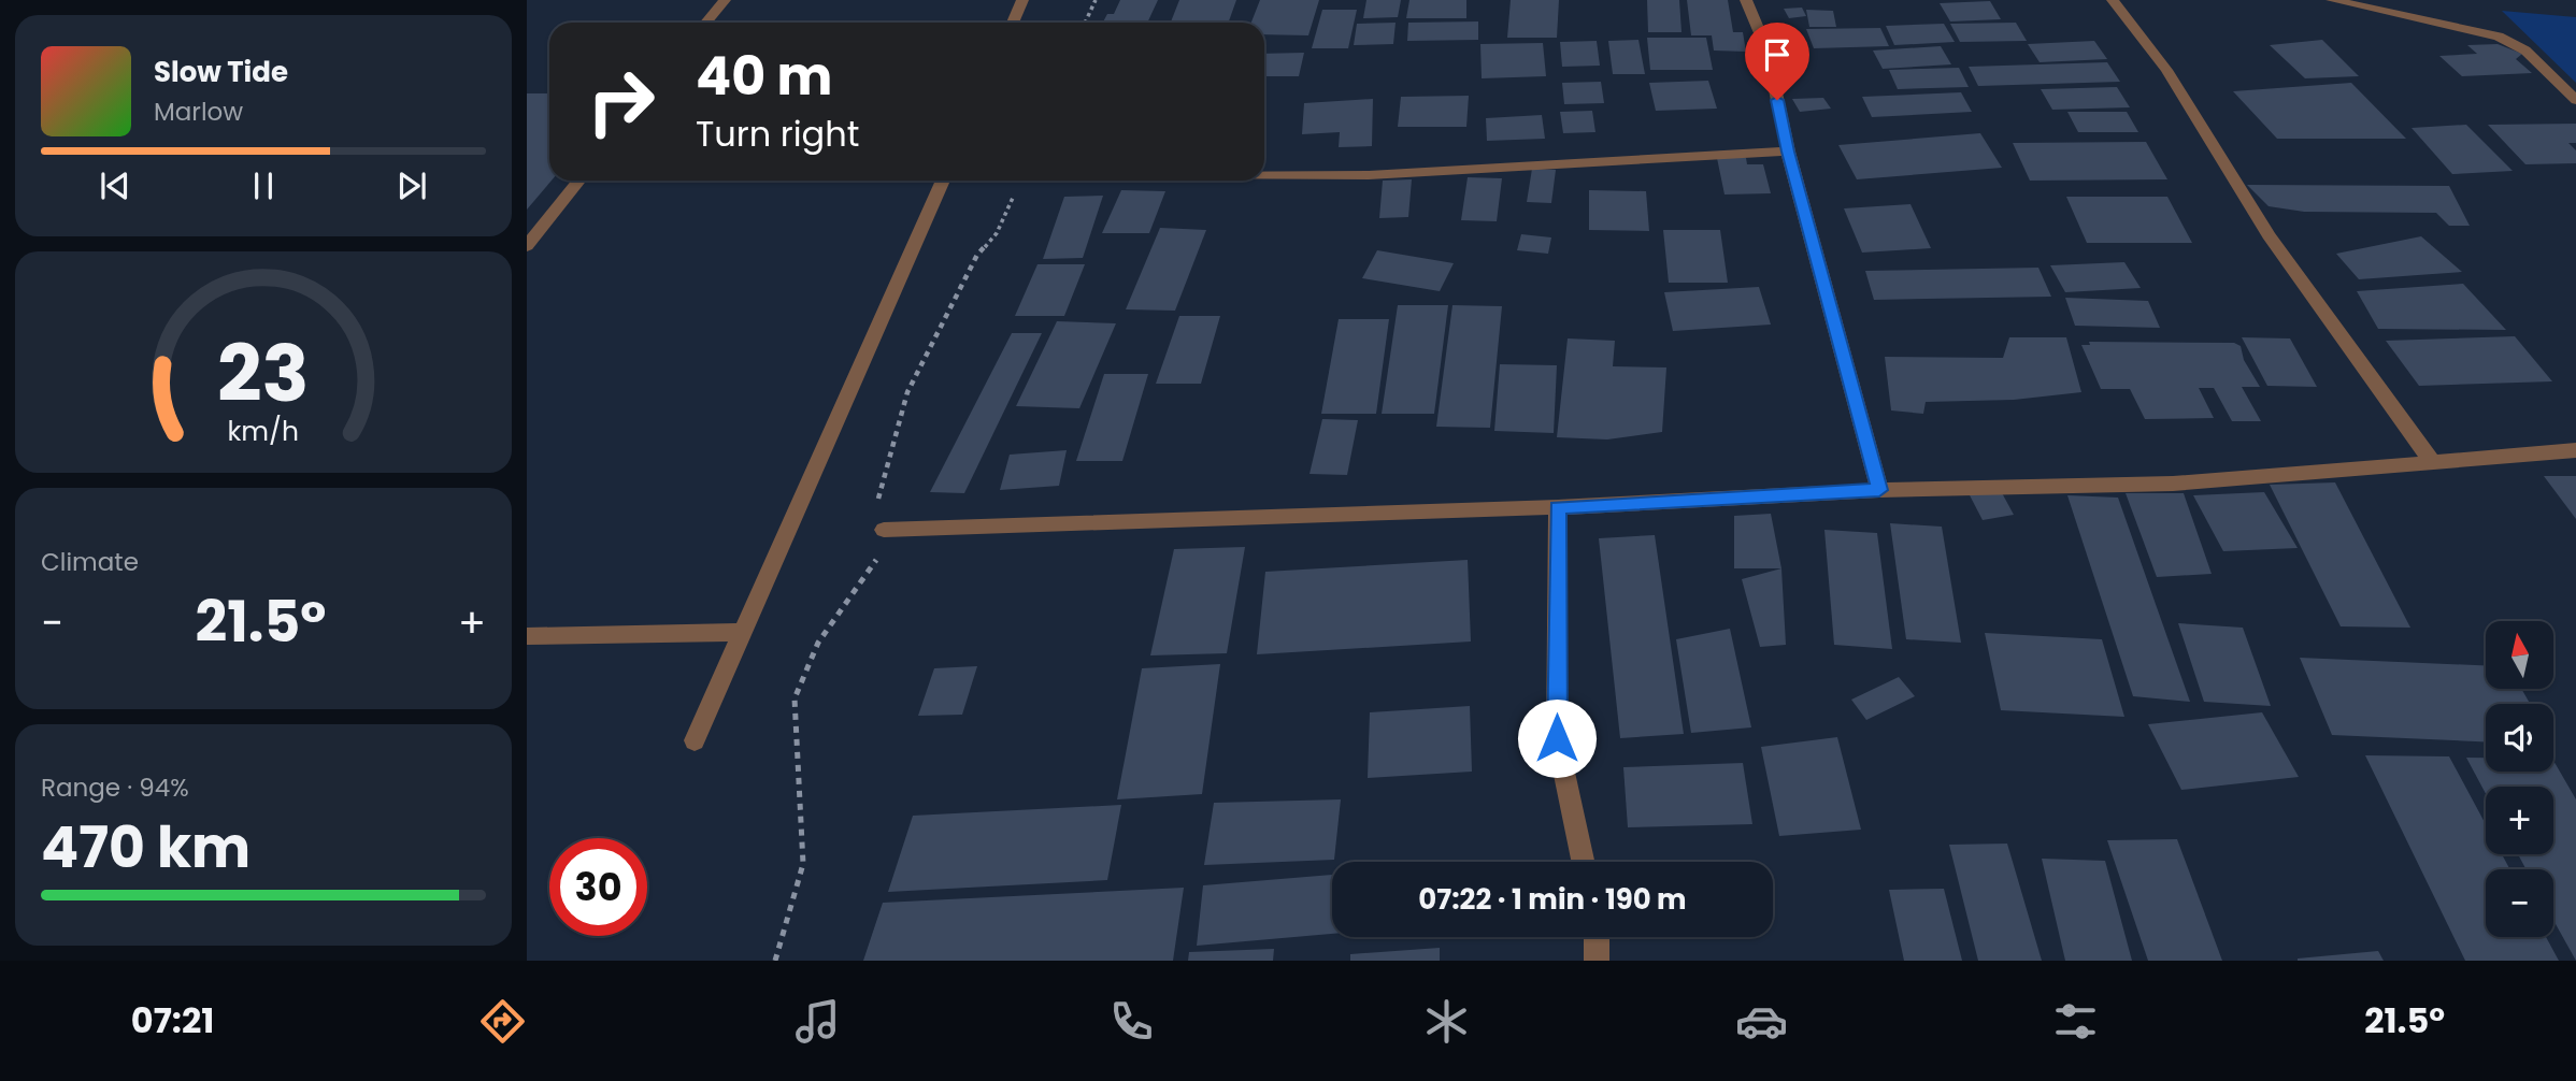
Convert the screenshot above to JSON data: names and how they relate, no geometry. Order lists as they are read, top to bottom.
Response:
{
  "north": "top",
  "page": {
    "turn": ["40 m", "Turn right"],
    "song": ["Slow Tide", "Marlow"],
    "tile": [
      "Climate",
      ["Range · 94%", "470 km"]
    ],
    "heat": ["−", "21.5°", "+"],
    "map_buttons": ["+", "−"],
    "limit": "30",
    "trip": "07:22 · 1 min · 190 m",
    "tabs": ["07:21", "21.5°"],
    "gauge": ["23", "km/h"]
  }
}
